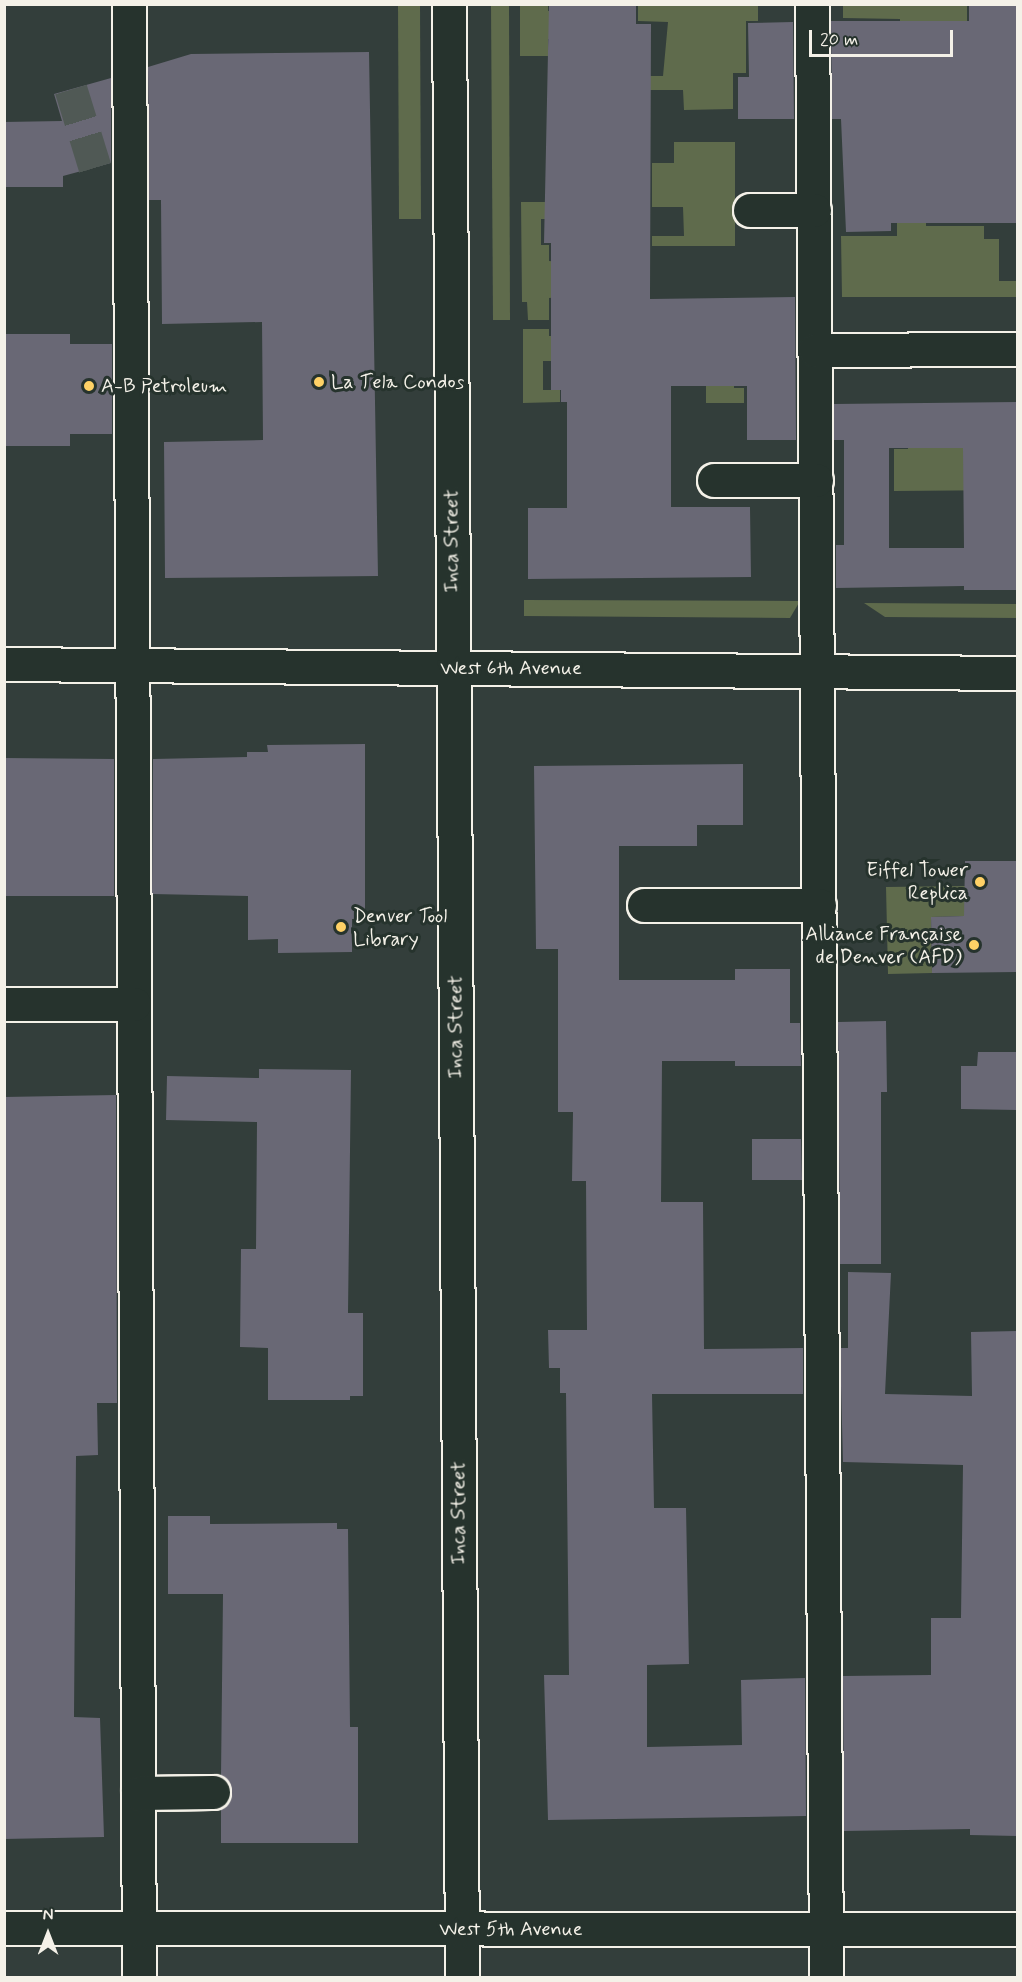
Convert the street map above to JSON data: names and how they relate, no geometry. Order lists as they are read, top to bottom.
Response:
{
  "streets": {
    "street": ["Inca Street", "West 6th Avenue", "West 5th Avenue"]
  },
  "crossings": [
    ["Inca Street", "West 6th Avenue"],
    ["Inca Street", "West 5th Avenue"]
  ],
  "places": [
    "La Tela Condos",
    "A-B Petroleum",
    "Eiffel Tower Replica",
    "Denver Tool Library",
    "Alliance Française de Denver (AFD)"
  ],
  "scale_bar": "20 m",
  "north": "top"
}
